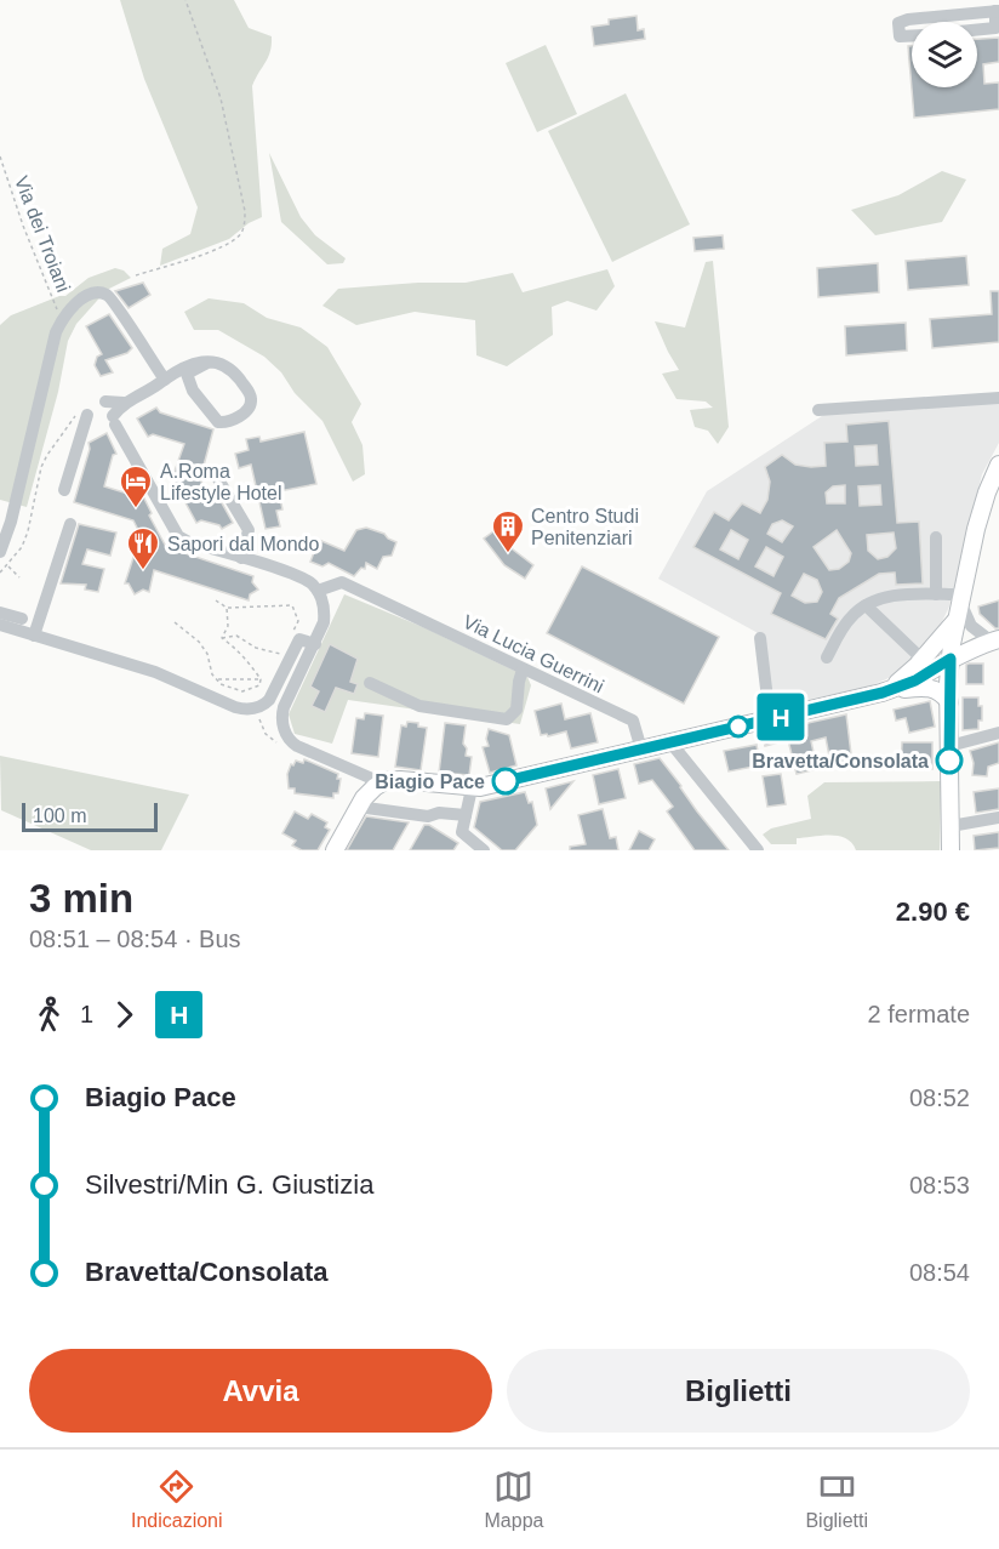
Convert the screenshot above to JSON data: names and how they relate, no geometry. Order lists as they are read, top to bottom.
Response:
{
  "streets": {
    "street": ["Via Lucia Guerrini"],
    "path": ["Via dei Troiani"]
  },
  "places": {
    "hotel": ["A.Roma Lifestyle Hotel"],
    "building": ["Centro Studi Penitenziari"],
    "restaurant": ["Sapori dal Mondo"],
    "other": ["Bravetta/Consolata", "Biagio Pace"]
  },
  "lines": ["bus line H"],
  "scale_bar": "100 m",
  "page": {
    "on_map": "H",
    "scale": "100 m",
    "heading": ["3 min", "08:51 – 08:54 · Bus", "2.90 €"],
    "legs": ["1", "H", "2 fermate"],
    "list": [
      {
        "name": "Biagio Pace",
        "value": "08:52"
      },
      {
        "name": "Silvestri/Min G. Giustizia",
        "value": "08:53"
      },
      {
        "name": "Bravetta/Consolata",
        "value": "08:54"
      }
    ],
    "buttons": ["Avvia", "Biglietti"],
    "tabs": ["Indicazioni", "Mappa", "Biglietti"]
  }
}
